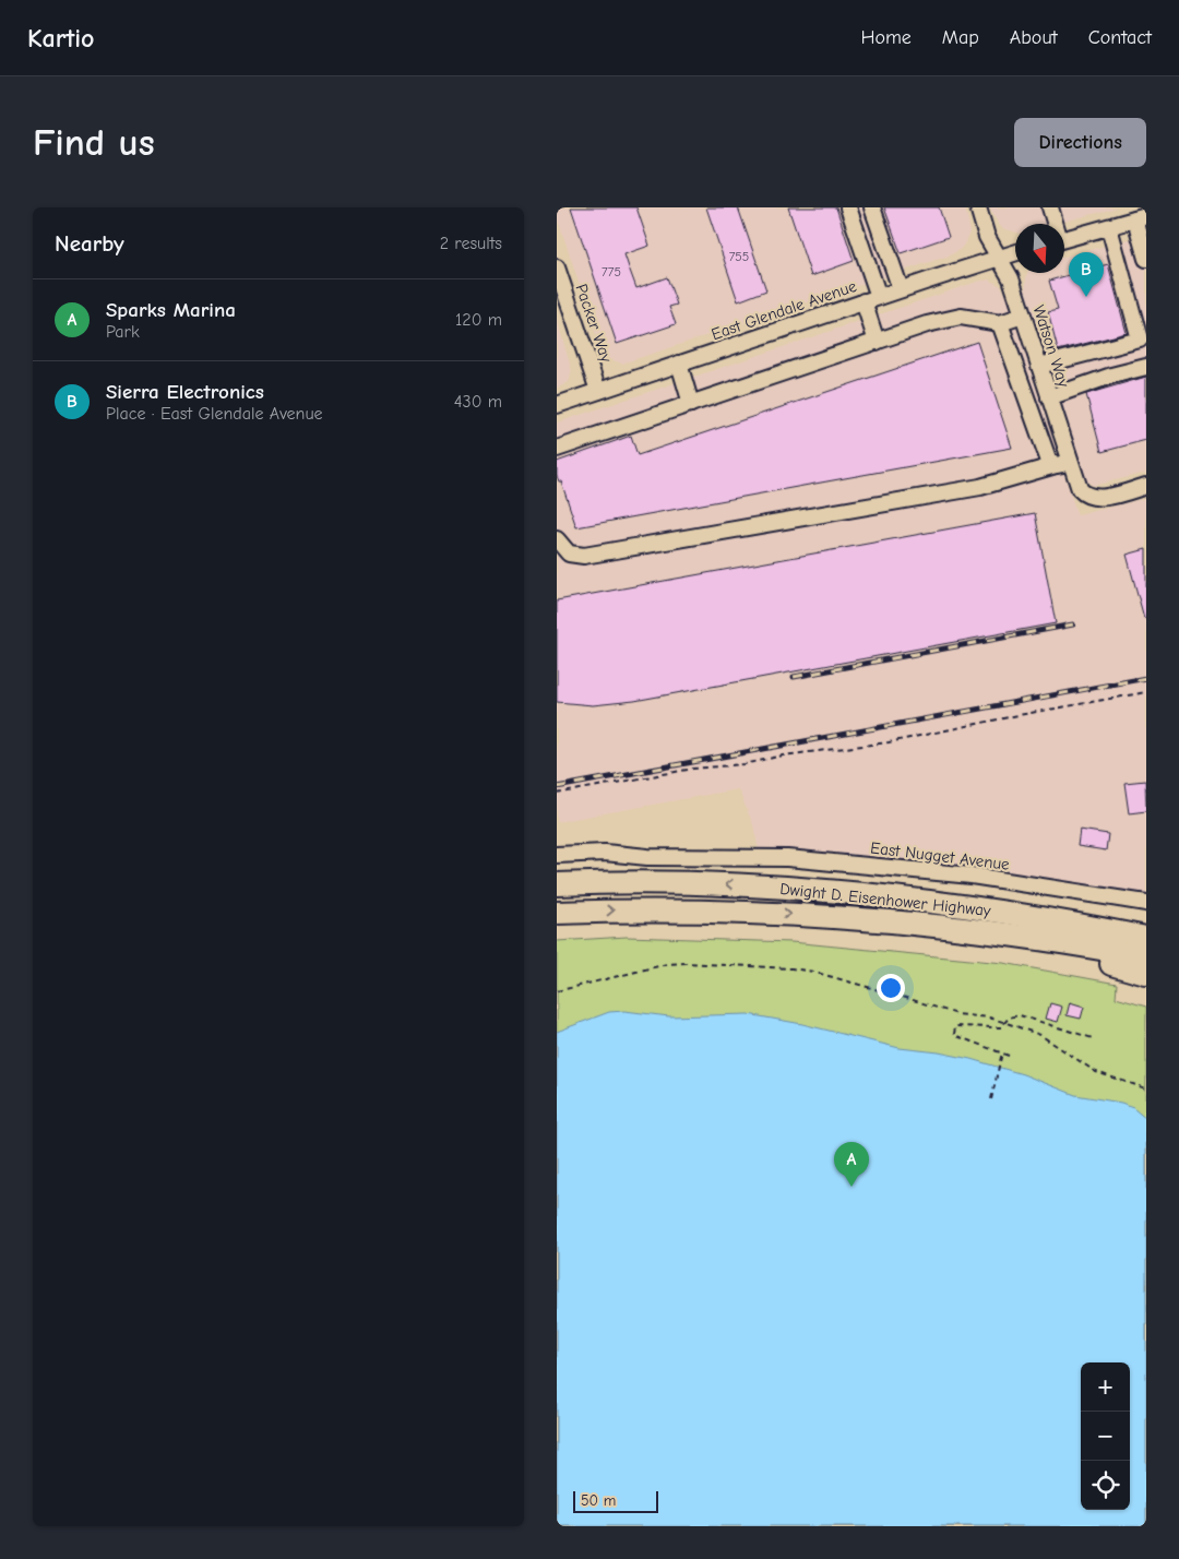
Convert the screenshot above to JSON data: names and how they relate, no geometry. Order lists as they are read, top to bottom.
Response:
{
  "streets": {
    "highway": ["Dwight D. Eisenhower Highway"],
    "street": [
      "East Glendale Avenue",
      "Packer Way",
      "Watson Way",
      "East Nugget Avenue"
    ]
  },
  "crossings": [
    ["East Glendale Avenue", "Packer Way"],
    ["East Glendale Avenue", "Watson Way"]
  ],
  "house_numbers": ["755", "775"],
  "scale_bar": "50 m",
  "north": "bottom",
  "page": {
    "header": "Kartio",
    "nav": [
      "Home",
      "Map",
      "About",
      "Contact"
    ],
    "buttons": "Directions",
    "title": "Find us",
    "heading": ["Nearby", "2 results"],
    "pins": ["B", "A"],
    "list": [
      {
        "mark": "A",
        "name": "Sparks Marina",
        "note": "Park",
        "value": "120 m"
      },
      {
        "mark": "B",
        "name": "Sierra Electronics",
        "note": "Place · East Glendale Avenue",
        "value": "430 m"
      }
    ],
    "map_buttons": ["+", "−"],
    "scale": "50 m"
  }
}
